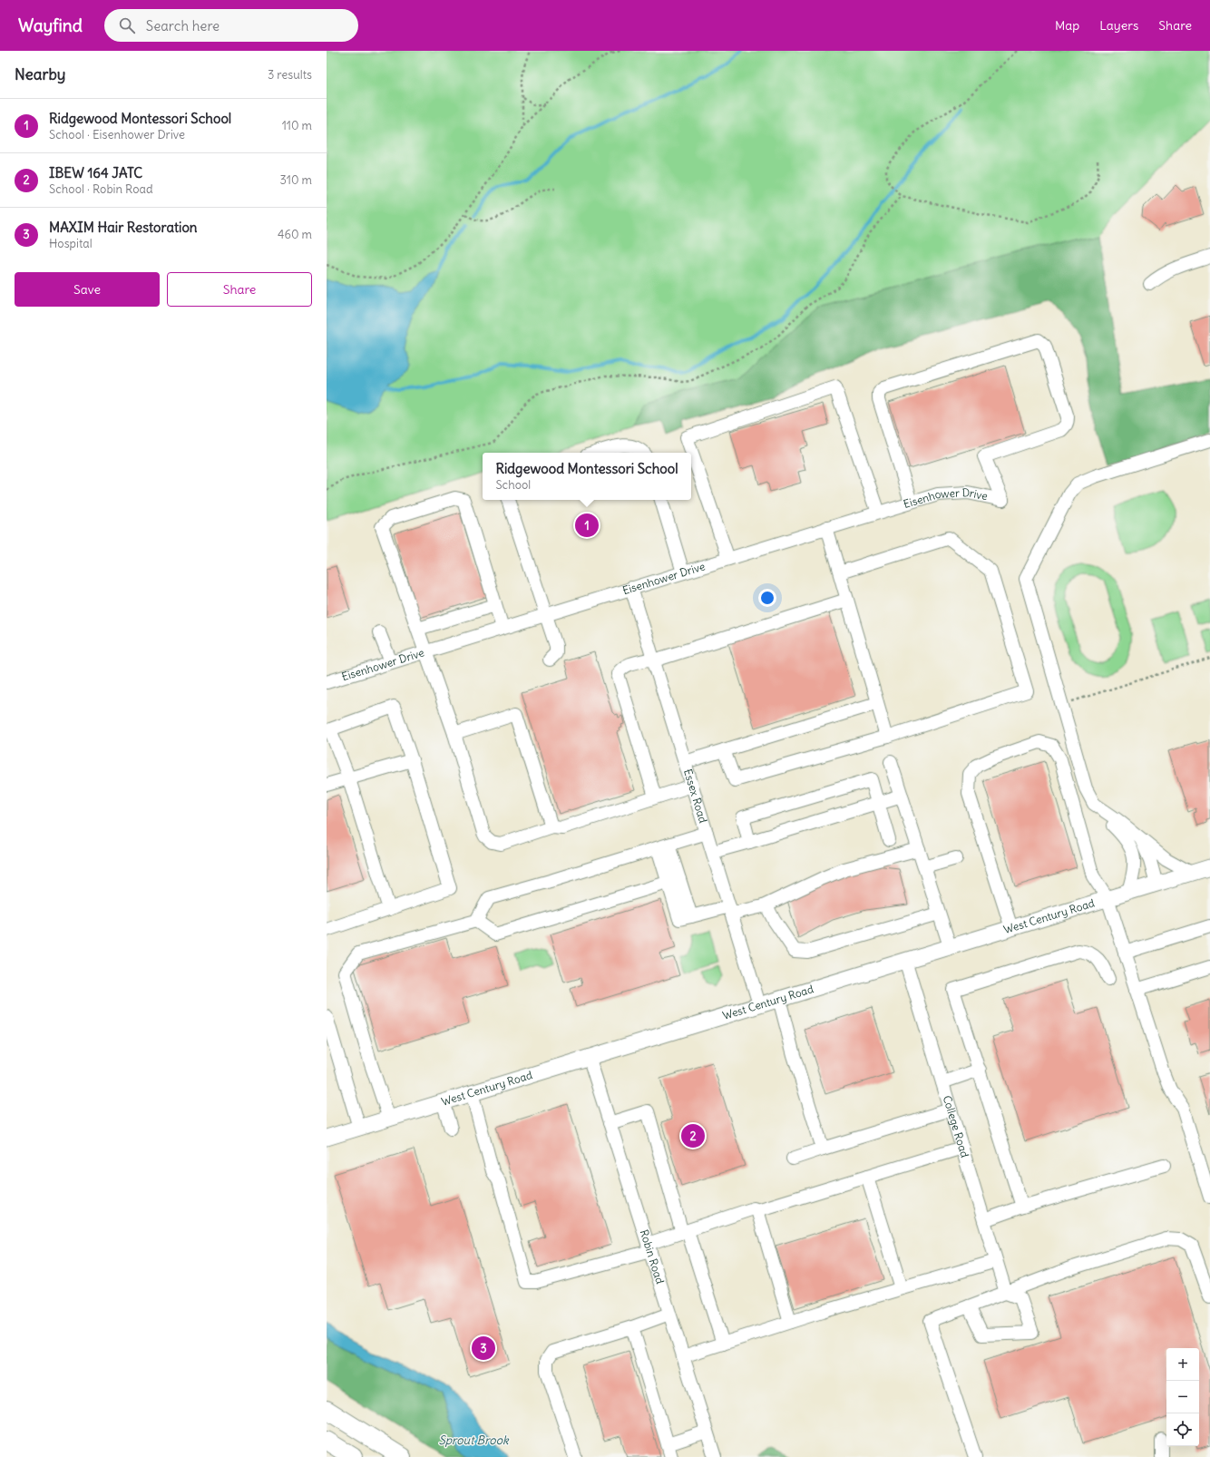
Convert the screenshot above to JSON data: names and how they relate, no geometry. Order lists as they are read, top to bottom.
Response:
{
  "streets": {
    "main road": ["West Century Road"],
    "street": [
      "Eisenhower Drive",
      "Essex Road",
      "College Road",
      "Robin Road"
    ]
  },
  "crossings": [
    ["Eisenhower Drive", "Essex Road"],
    ["Essex Road", "West Century Road"],
    ["West Century Road", "College Road"],
    ["West Century Road", "Robin Road"]
  ],
  "water": ["Sprout Brook"],
  "page": {
    "header": "Wayfind",
    "search": "Search here",
    "nav": ["Map", "Layers", "Share"],
    "heading": ["Nearby", "3 results"],
    "list": [
      {
        "mark": "1",
        "name": "Ridgewood Montessori School",
        "note": "School · Eisenhower Drive",
        "value": "110 m"
      },
      {
        "mark": "2",
        "name": "IBEW 164 JATC",
        "note": "School · Robin Road",
        "value": "310 m"
      },
      {
        "mark": "3",
        "name": "MAXIM Hair Restoration",
        "note": "Hospital",
        "value": "460 m"
      }
    ],
    "buttons": ["Save", "Share"],
    "popup": ["Ridgewood Montessori School", "School"],
    "pins": ["1", "2", "3"],
    "map_buttons": ["+", "−"]
  }
}
